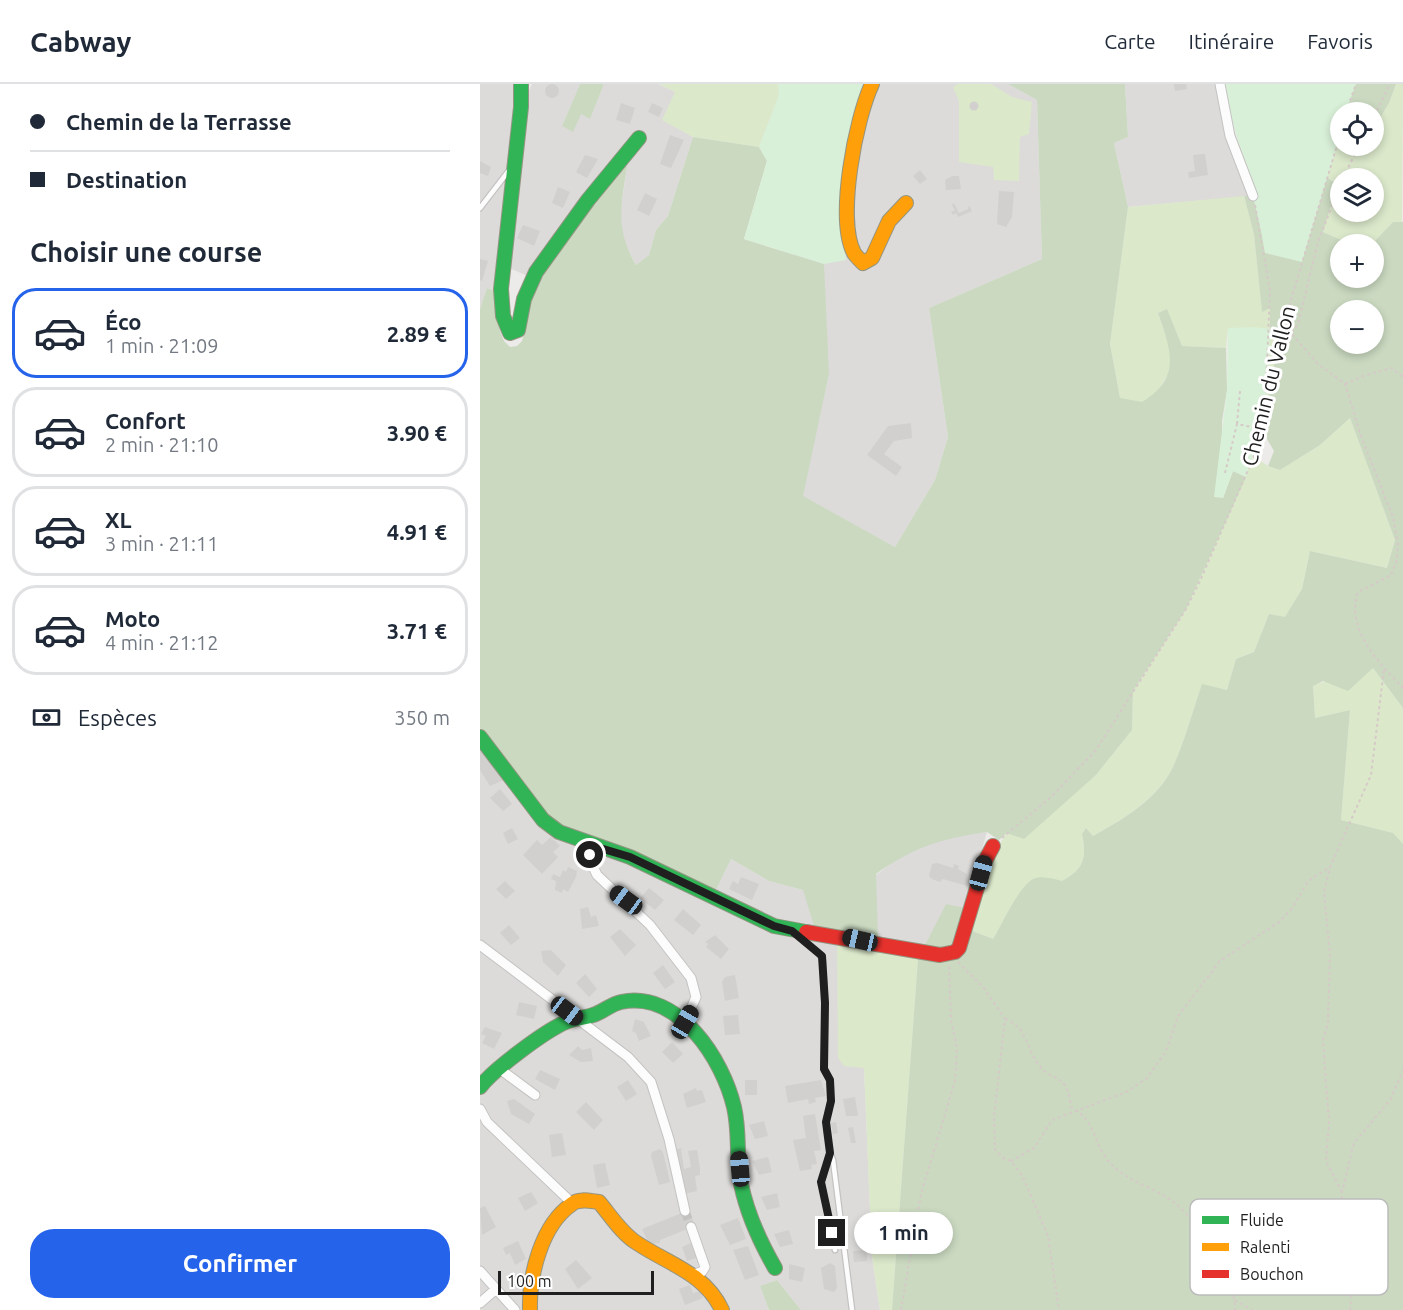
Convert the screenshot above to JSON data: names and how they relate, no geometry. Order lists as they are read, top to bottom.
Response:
{
  "streets": {
    "path": ["Chemin du Vallon"]
  },
  "legend": ["Fluide", "Ralenti", "Bouchon"],
  "scale_bar": "100 m",
  "page": {
    "header": "Cabway",
    "nav": ["Carte", "Itinéraire", "Favoris"],
    "banner": ["Chemin de la Terrasse", "Destination"],
    "map_buttons": ["+", "−"],
    "heading": "Choisir une course",
    "list": [
      {
        "name": "Éco",
        "note": "1 min · 21:09",
        "value": "2.89 €"
      },
      {
        "name": "Confort",
        "note": "2 min · 21:10",
        "value": "3.90 €"
      },
      {
        "name": "XL",
        "note": "3 min · 21:11",
        "value": "4.91 €"
      },
      {
        "name": "Moto",
        "note": "4 min · 21:12",
        "value": "3.71 €"
      }
    ],
    "pay": ["Espèces", "350 m"],
    "bubble": "1 min",
    "buttons": "Confirmer",
    "scale": "100 m"
  }
}
